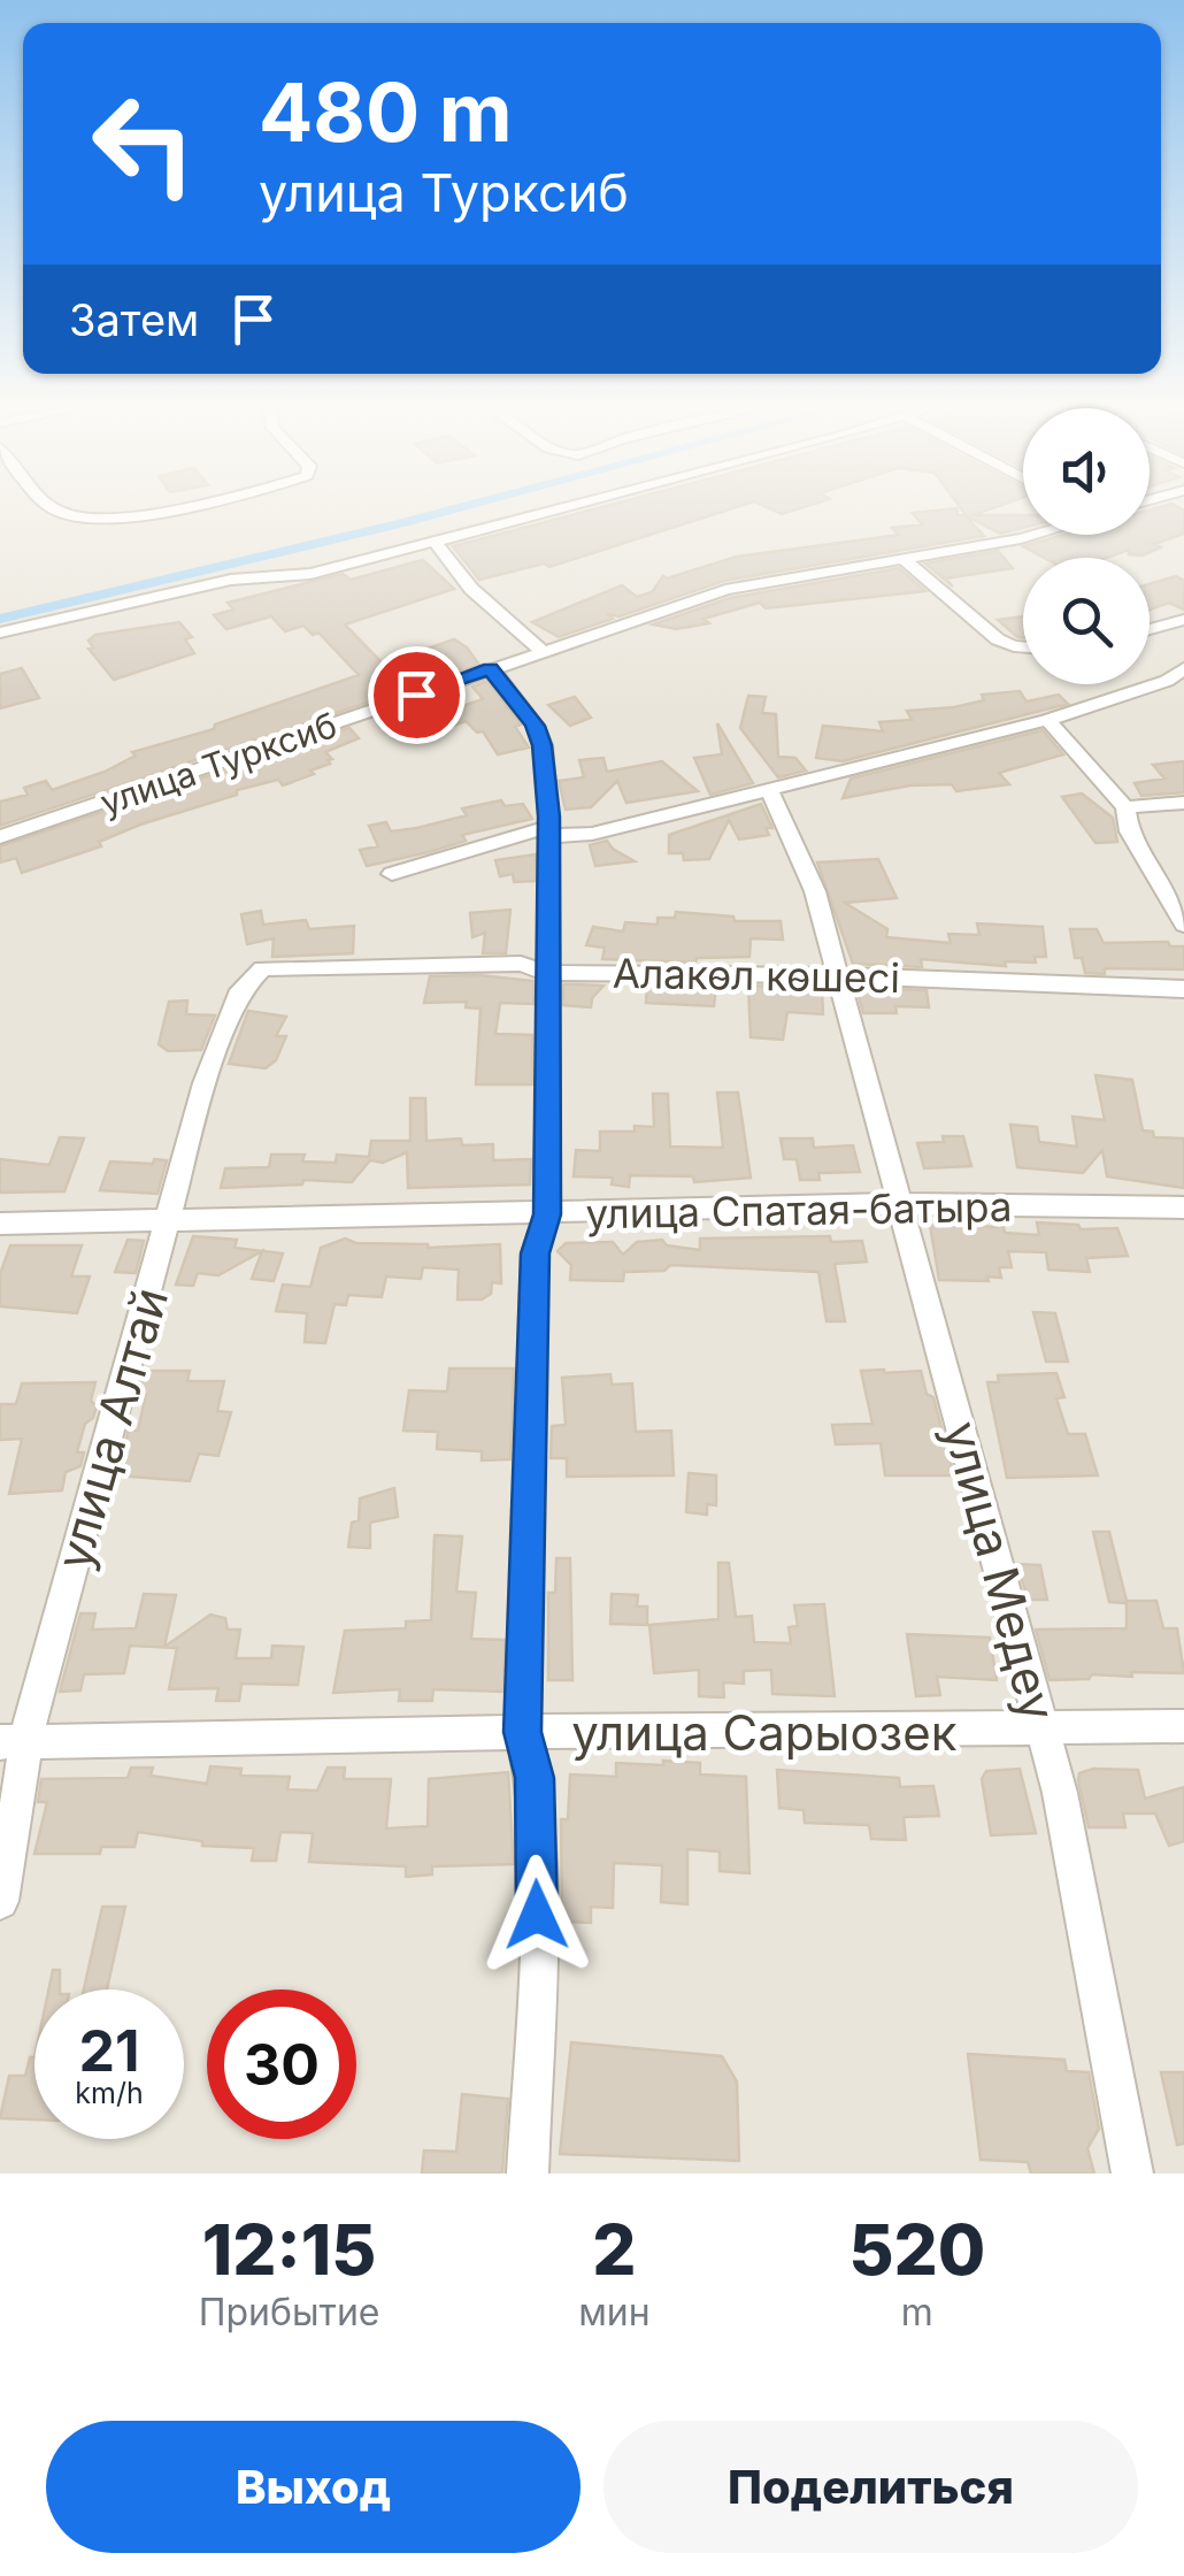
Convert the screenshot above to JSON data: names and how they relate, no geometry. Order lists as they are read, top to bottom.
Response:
{
  "streets": {
    "street": [
      "улица Турксиб",
      "Алакөл көшесі",
      "улица Спатая-батыра",
      "улица Алтай",
      "улица Медеу",
      "улица Сарыозек"
    ]
  },
  "crossings": [
    ["Алакөл көшесі", "улица Алтай"],
    ["Алакөл көшесі", "улица Медеу"],
    ["улица Спатая-батыра", "улица Алтай"],
    ["улица Спатая-батыра", "улица Медеу"],
    ["улица Алтай", "улица Сарыозек"],
    ["улица Медеу", "улица Сарыозек"]
  ],
  "page": {
    "turn": ["480 m", "улица Турксиб"],
    "then": "Затем",
    "speed": "21 km/h",
    "limit": "30",
    "eta": [
      "12:15",
      "Прибытие",
      "2",
      "мин",
      "520",
      "m"
    ],
    "buttons": ["Выход", "Поделиться"]
  }
}
